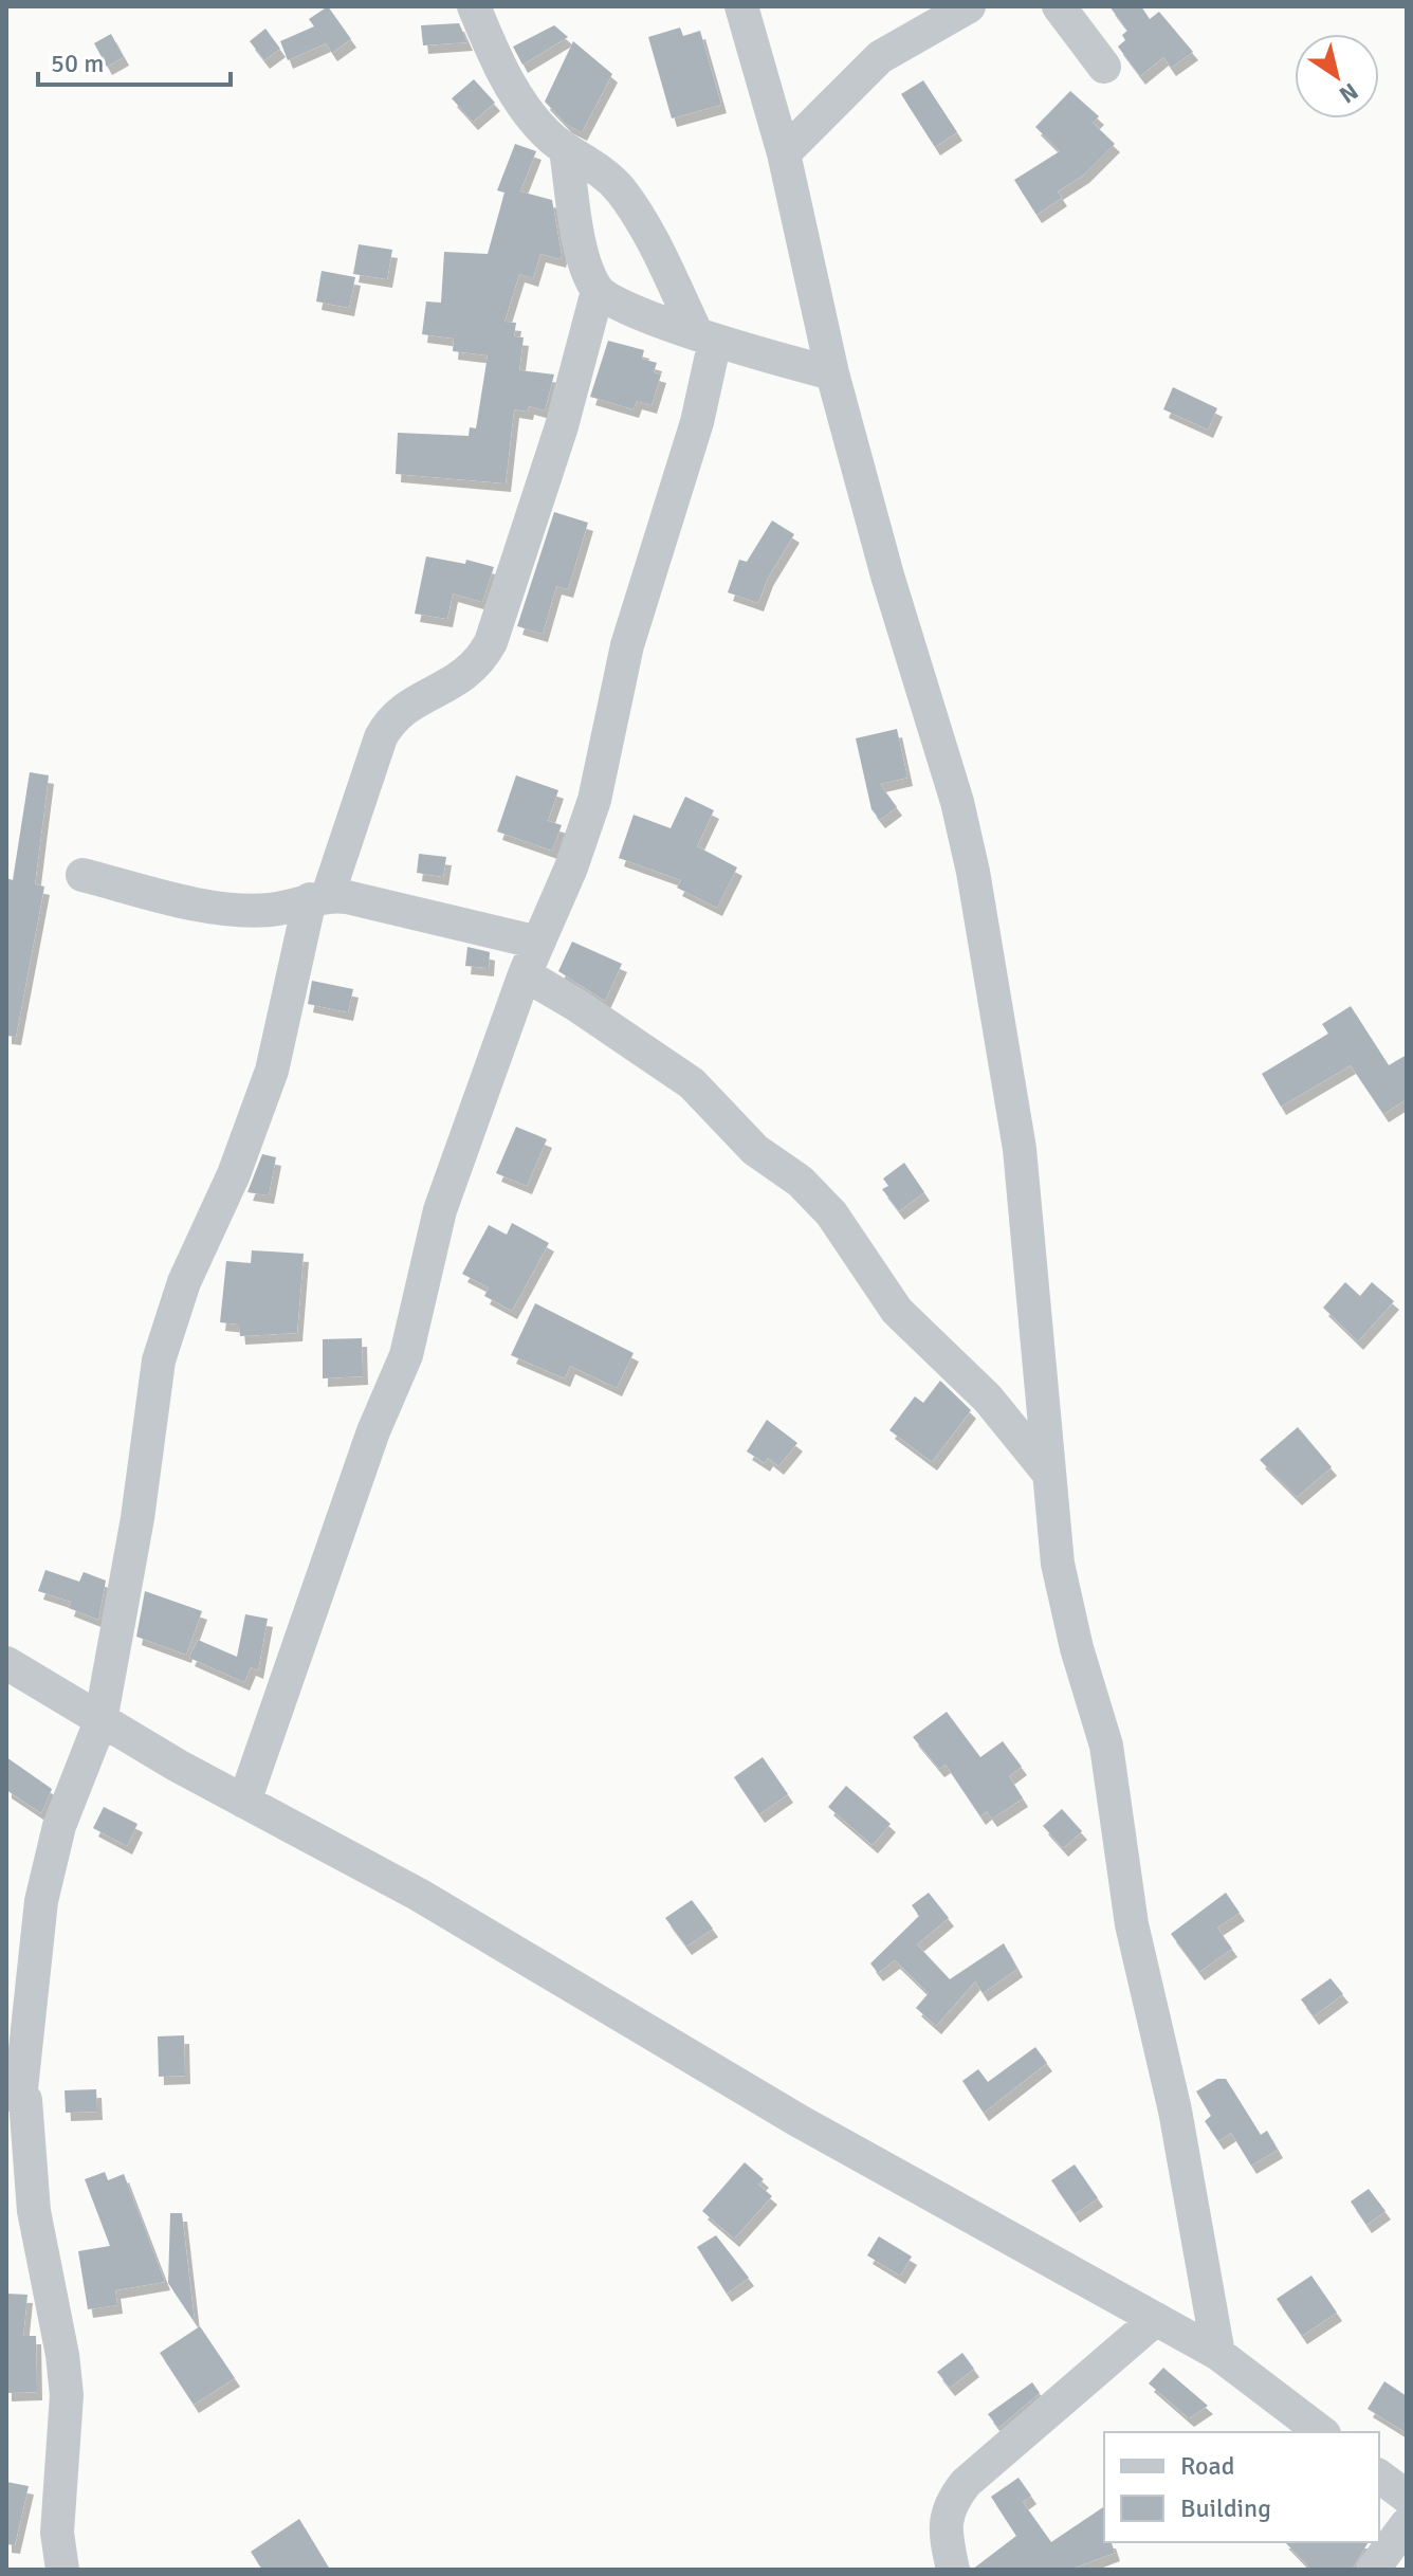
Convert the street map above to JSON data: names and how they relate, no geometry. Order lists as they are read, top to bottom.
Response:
{
  "legend": ["Road", "Building"],
  "scale_bar": "50 m",
  "north": "bottom right"
}
